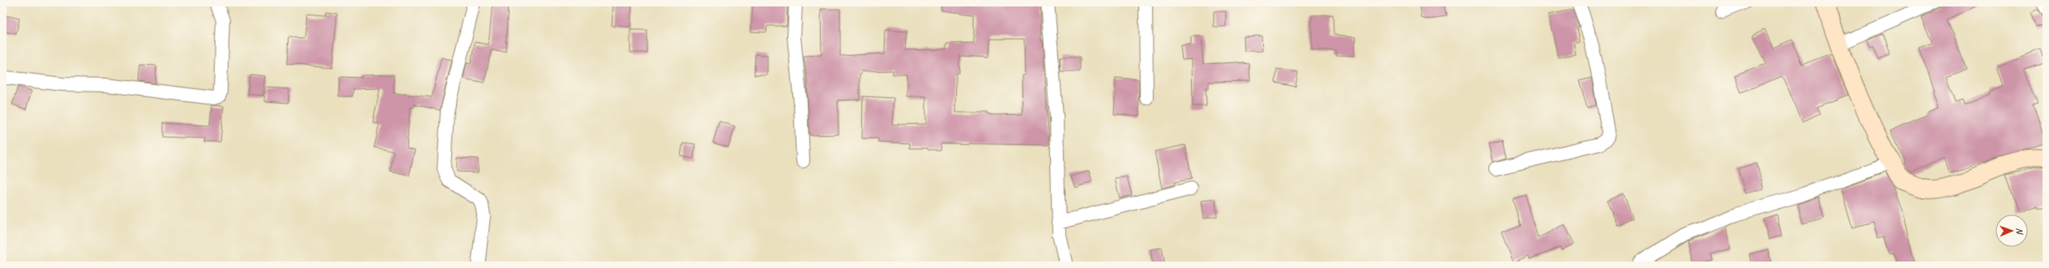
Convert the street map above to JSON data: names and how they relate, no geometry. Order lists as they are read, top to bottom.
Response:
{
  "north": "right"
}
